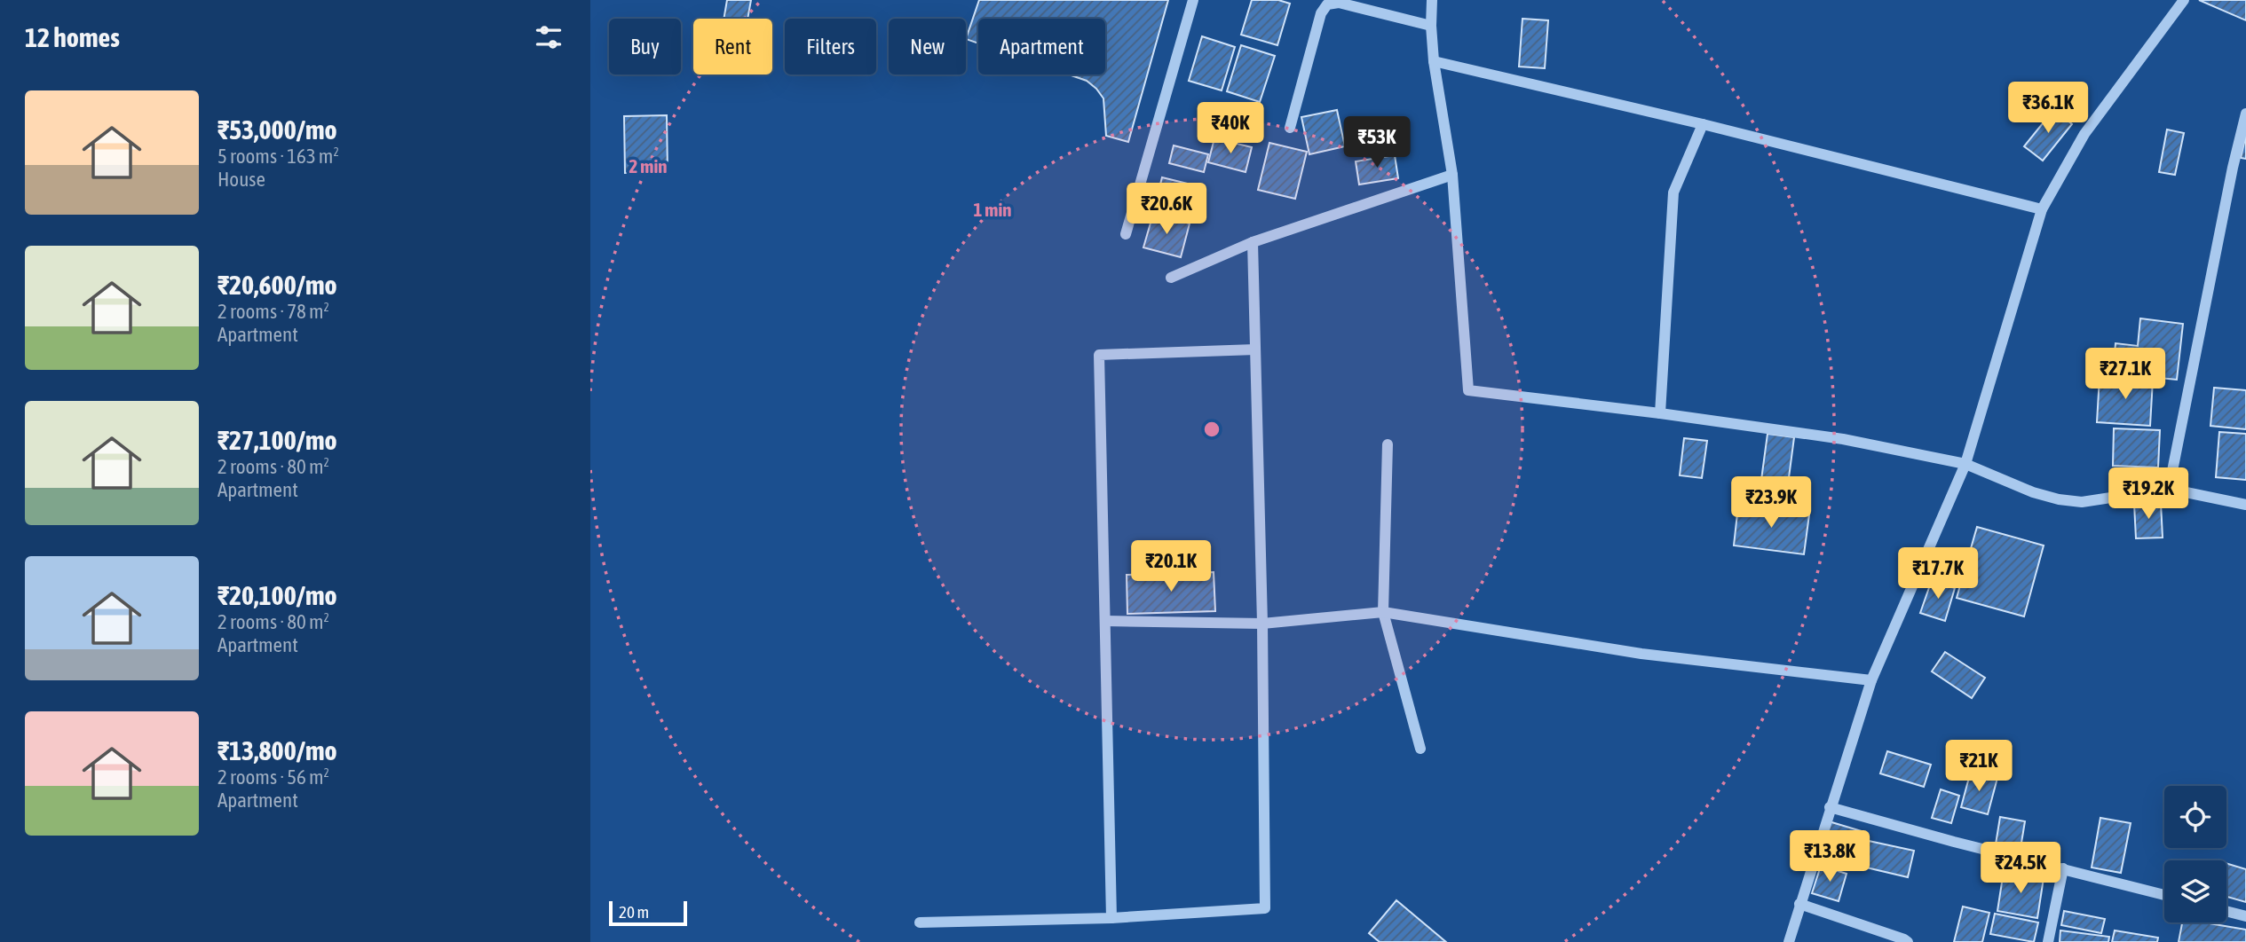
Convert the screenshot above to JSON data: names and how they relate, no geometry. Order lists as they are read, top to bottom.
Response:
{
  "scale_bar": "20 m",
  "page": {
    "heading": "12 homes",
    "chip": [
      "Buy",
      "Rent",
      "Filters",
      "New",
      "Apartment"
    ],
    "list": [
      {
        "name": "₹53,000/mo",
        "note": "5 rooms · 163 m² · House"
      },
      {
        "name": "₹20,600/mo",
        "note": "2 rooms · 78 m² · Apartment"
      },
      {
        "name": "₹27,100/mo",
        "note": "2 rooms · 80 m² · Apartment"
      },
      {
        "name": "₹20,100/mo",
        "note": "2 rooms · 80 m² · Apartment"
      },
      {
        "name": "₹13,800/mo",
        "note": "2 rooms · 56 m² · Apartment"
      }
    ],
    "price": [
      "₹36.1K",
      "₹40K",
      "₹53K",
      "₹20.6K",
      "₹27.1K",
      "₹19.2K",
      "₹23.9K",
      "₹20.1K",
      "₹17.7K",
      "₹21K",
      "₹13.8K",
      "₹24.5K"
    ],
    "scale": "20 m"
  },
  "rings": ["2 min", "1 min"]
}
